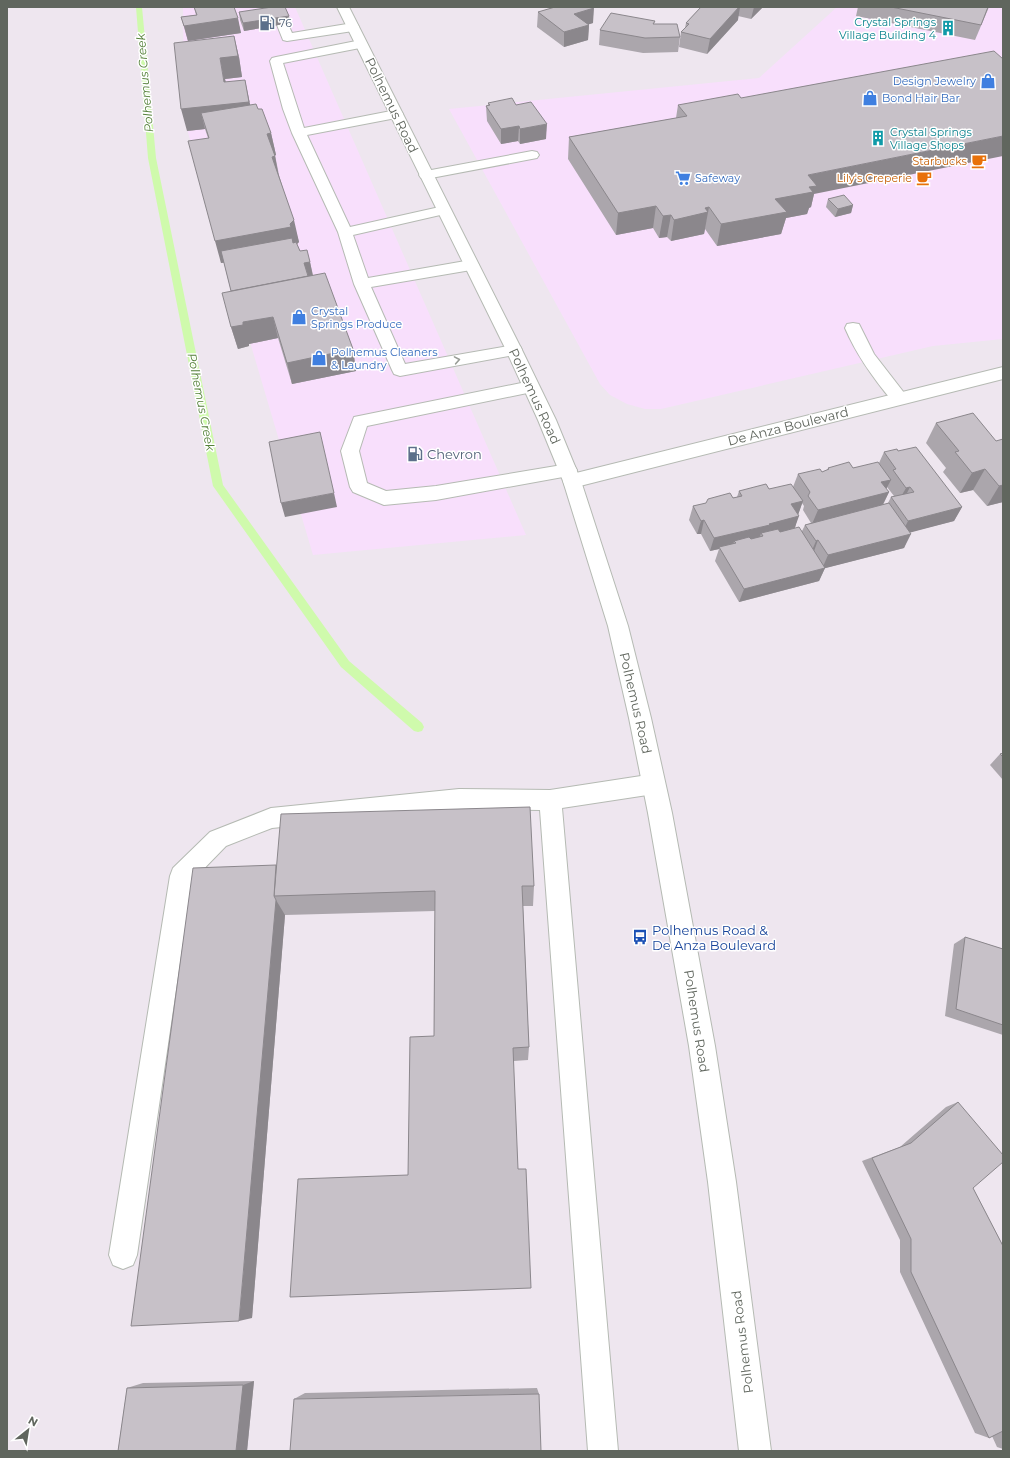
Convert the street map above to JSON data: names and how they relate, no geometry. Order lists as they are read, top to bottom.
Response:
{
  "streets": {
    "main road": ["Polhemus Road", "De Anza Boulevard"]
  },
  "crossings": [
    ["Polhemus Road", "De Anza Boulevard"]
  ],
  "water": ["Polhemus Creek"],
  "places": {
    "fuel station": ["76", "Chevron"],
    "building": ["Crystal Springs Village Building 4", "Crystal Springs Village Shops"],
    "shop": [
      "Design Jewelry",
      "Bond Hair Bar",
      "Crystal Springs Produce",
      "Polhemus Cleaners & Laundry"
    ],
    "cafe": ["Starbucks", "Lily's Creperie"],
    "supermarket": ["Safeway"],
    "bus stop": ["Polhemus Road & De Anza Boulevard"]
  },
  "north": "top right"
}
